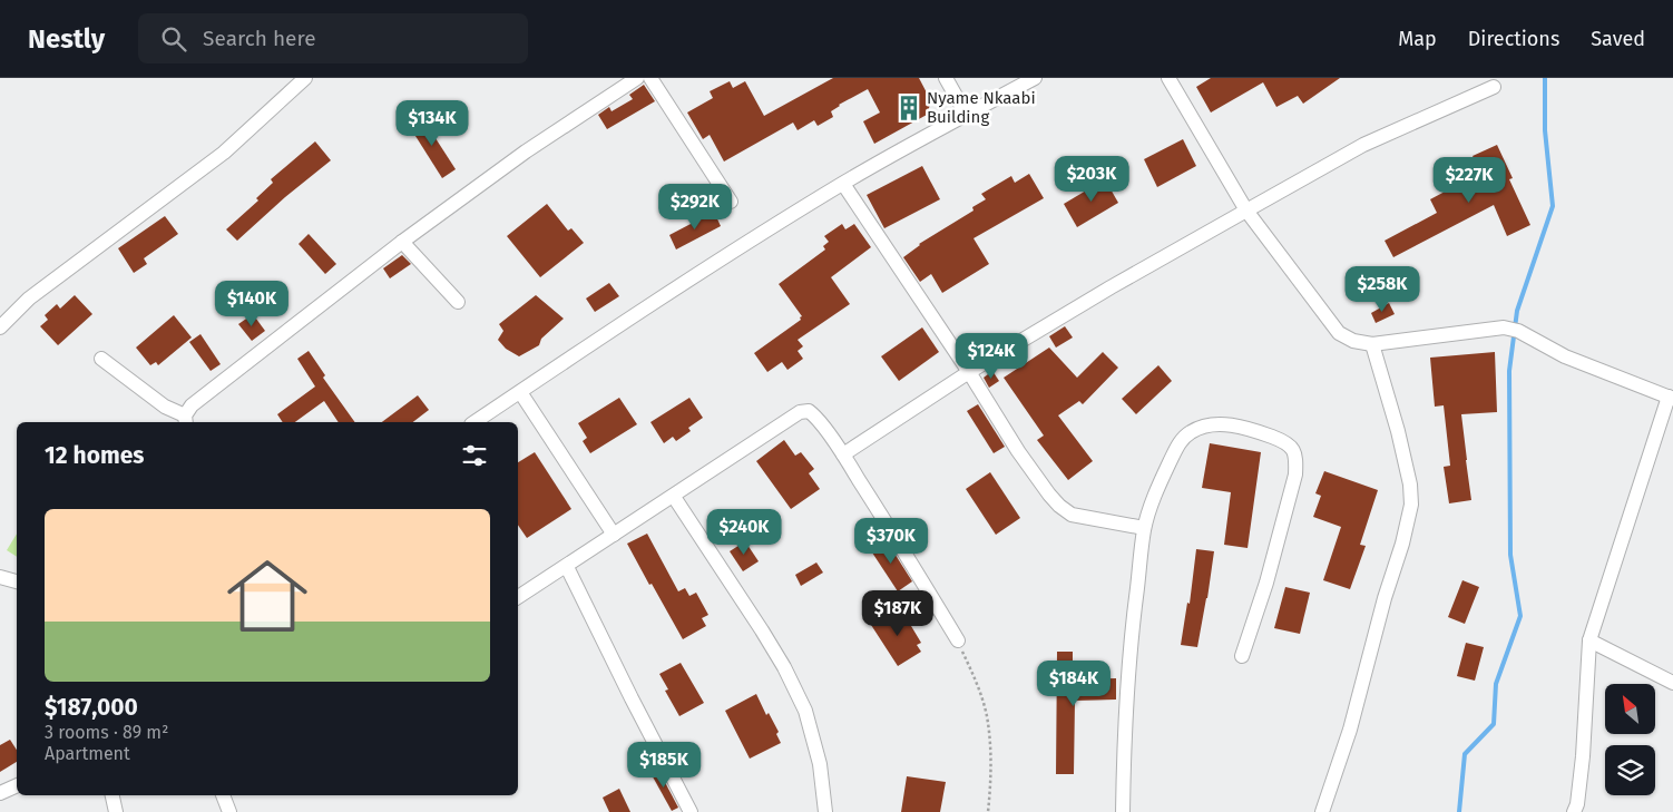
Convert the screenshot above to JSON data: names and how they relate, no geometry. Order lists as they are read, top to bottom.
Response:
{
  "places": {
    "building": ["Nyame Nkaabi Building"]
  },
  "north": "top left",
  "page": {
    "header": "Nestly",
    "search": "Search here",
    "nav": ["Map", "Directions", "Saved"],
    "price": [
      "$134K",
      "$203K",
      "$227K",
      "$292K",
      "$258K",
      "$140K",
      "$124K",
      "$240K",
      "$370K",
      "$187K",
      "$184K",
      "$185K"
    ],
    "heading": "12 homes",
    "list": [
      {
        "name": "$187,000",
        "note": "3 rooms · 89 m² · Apartment"
      }
    ]
  }
}
